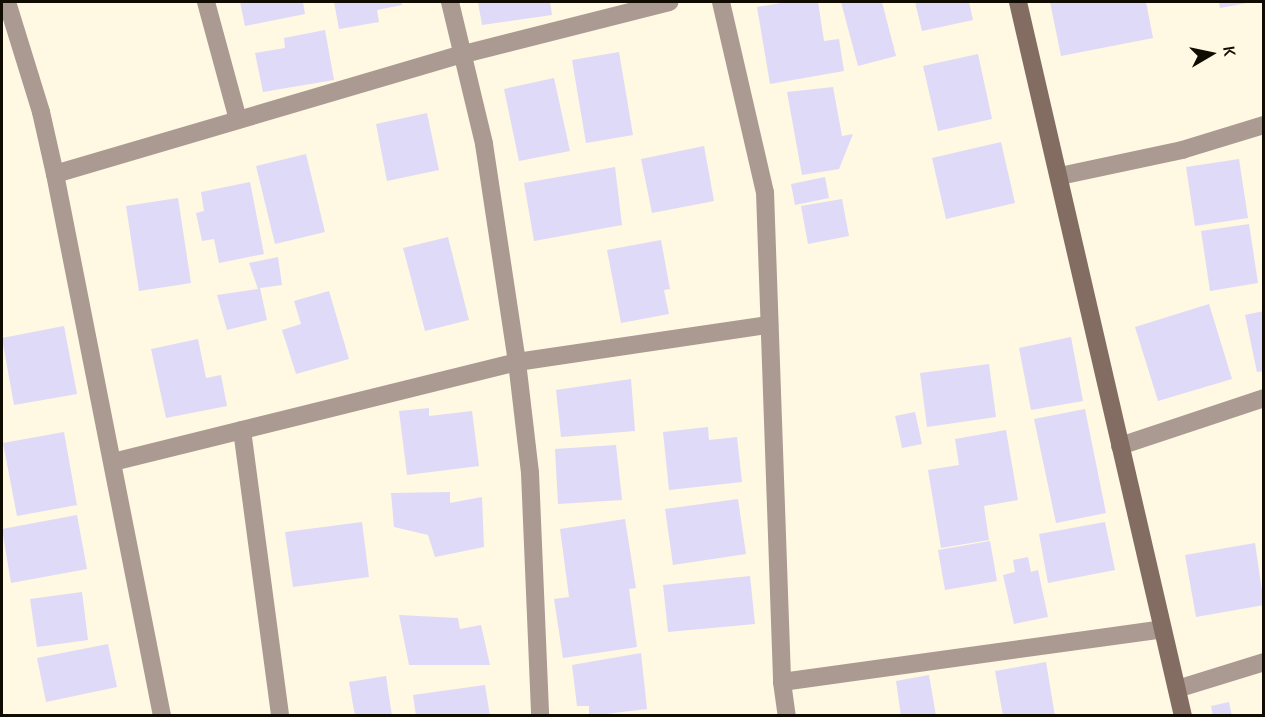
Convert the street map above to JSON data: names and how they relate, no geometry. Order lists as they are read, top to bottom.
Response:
{
  "north": "right"
}
